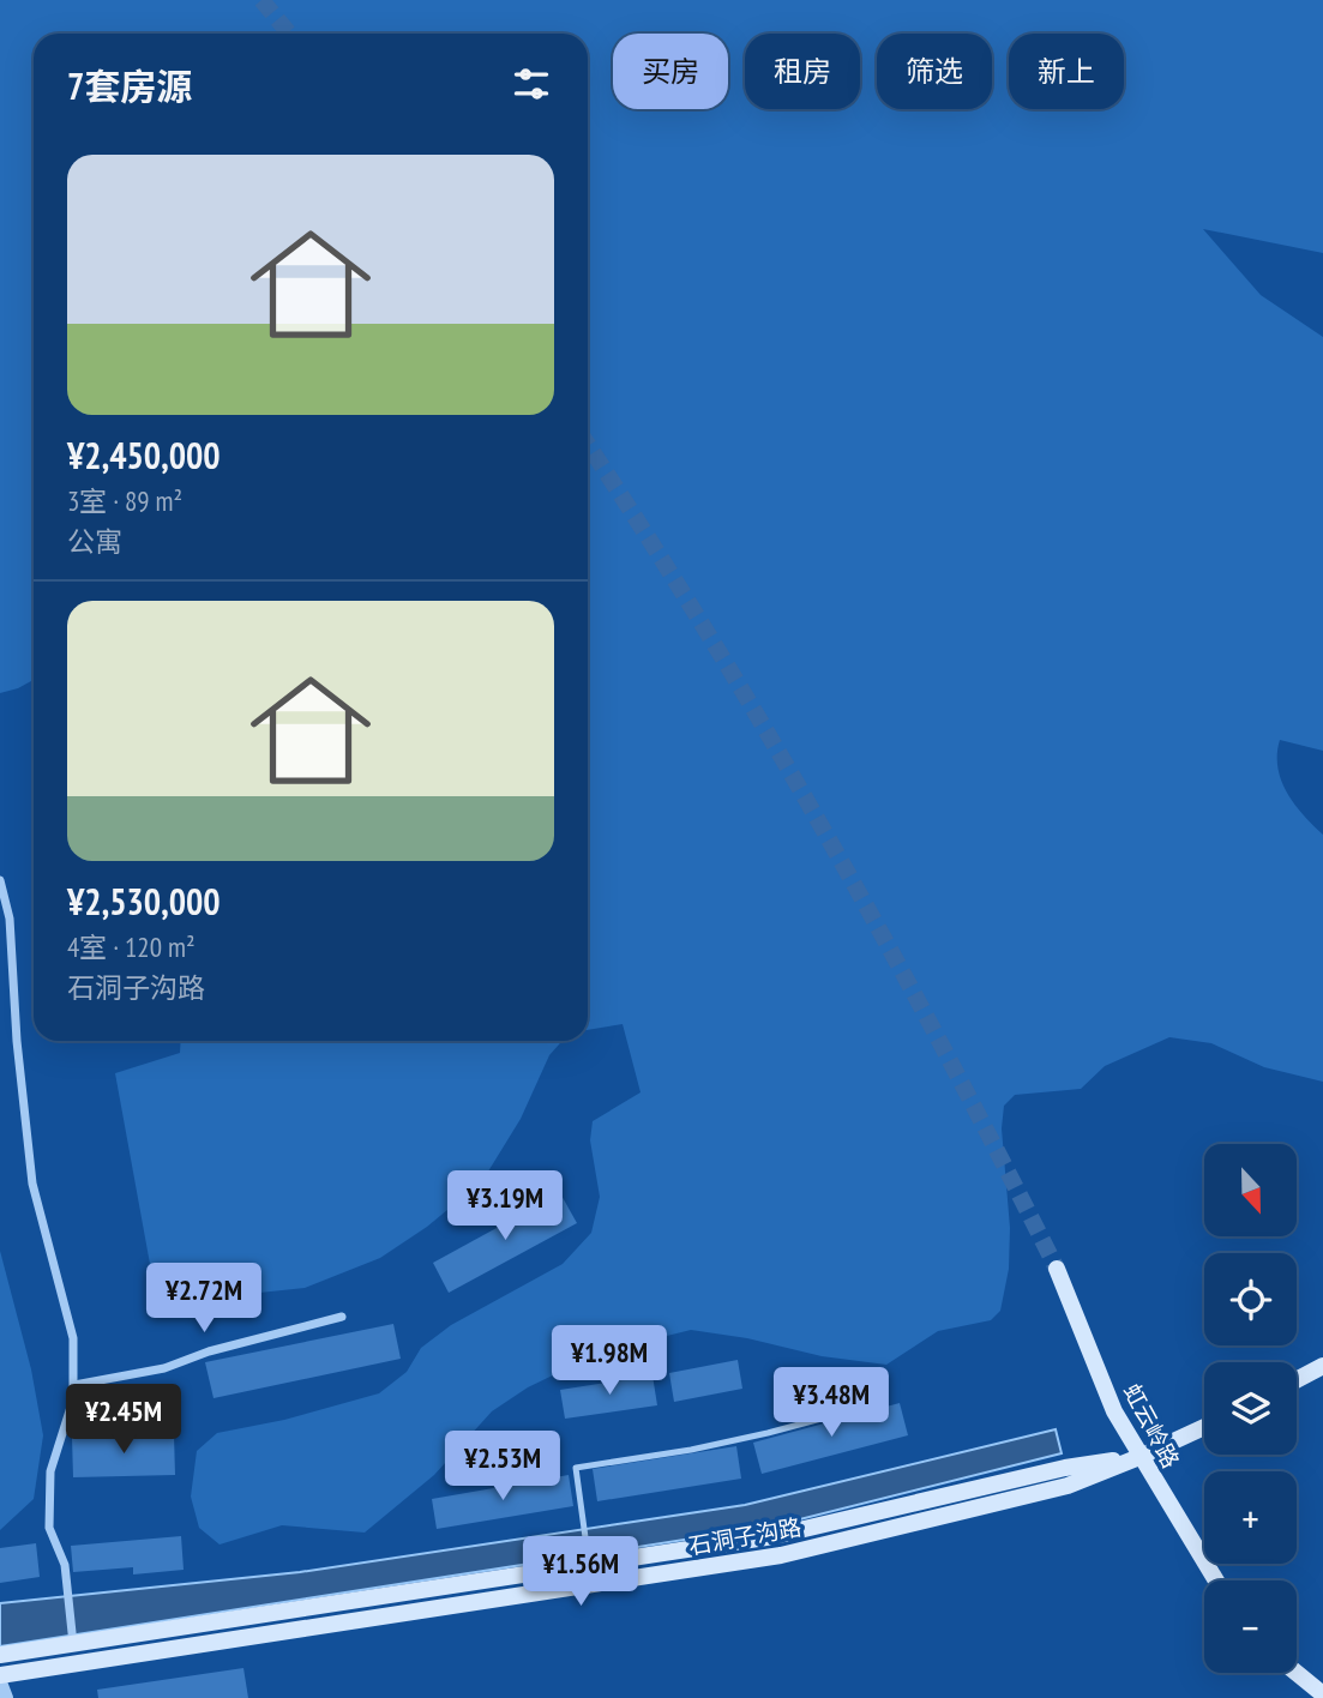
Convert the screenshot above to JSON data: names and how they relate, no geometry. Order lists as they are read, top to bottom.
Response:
{
  "streets": {
    "main road": ["虹云岭路", "石洞子沟路"]
  },
  "crossings": [
    ["虹云岭路", "石洞子沟路"]
  ],
  "north": "bottom",
  "page": {
    "chip": [
      "买房",
      "租房",
      "筛选",
      "新上"
    ],
    "heading": "7套房源",
    "list": [
      {
        "name": "¥2,450,000",
        "note": "3室 · 89 m² · 公寓"
      },
      {
        "name": "¥2,530,000",
        "note": "4室 · 120 m² · 石洞子沟路"
      }
    ],
    "map_buttons": ["+", "−"],
    "price": [
      "¥3.19M",
      "¥2.72M",
      "¥1.98M",
      "¥3.48M",
      "¥2.45M",
      "¥2.53M",
      "¥1.56M"
    ]
  }
}
